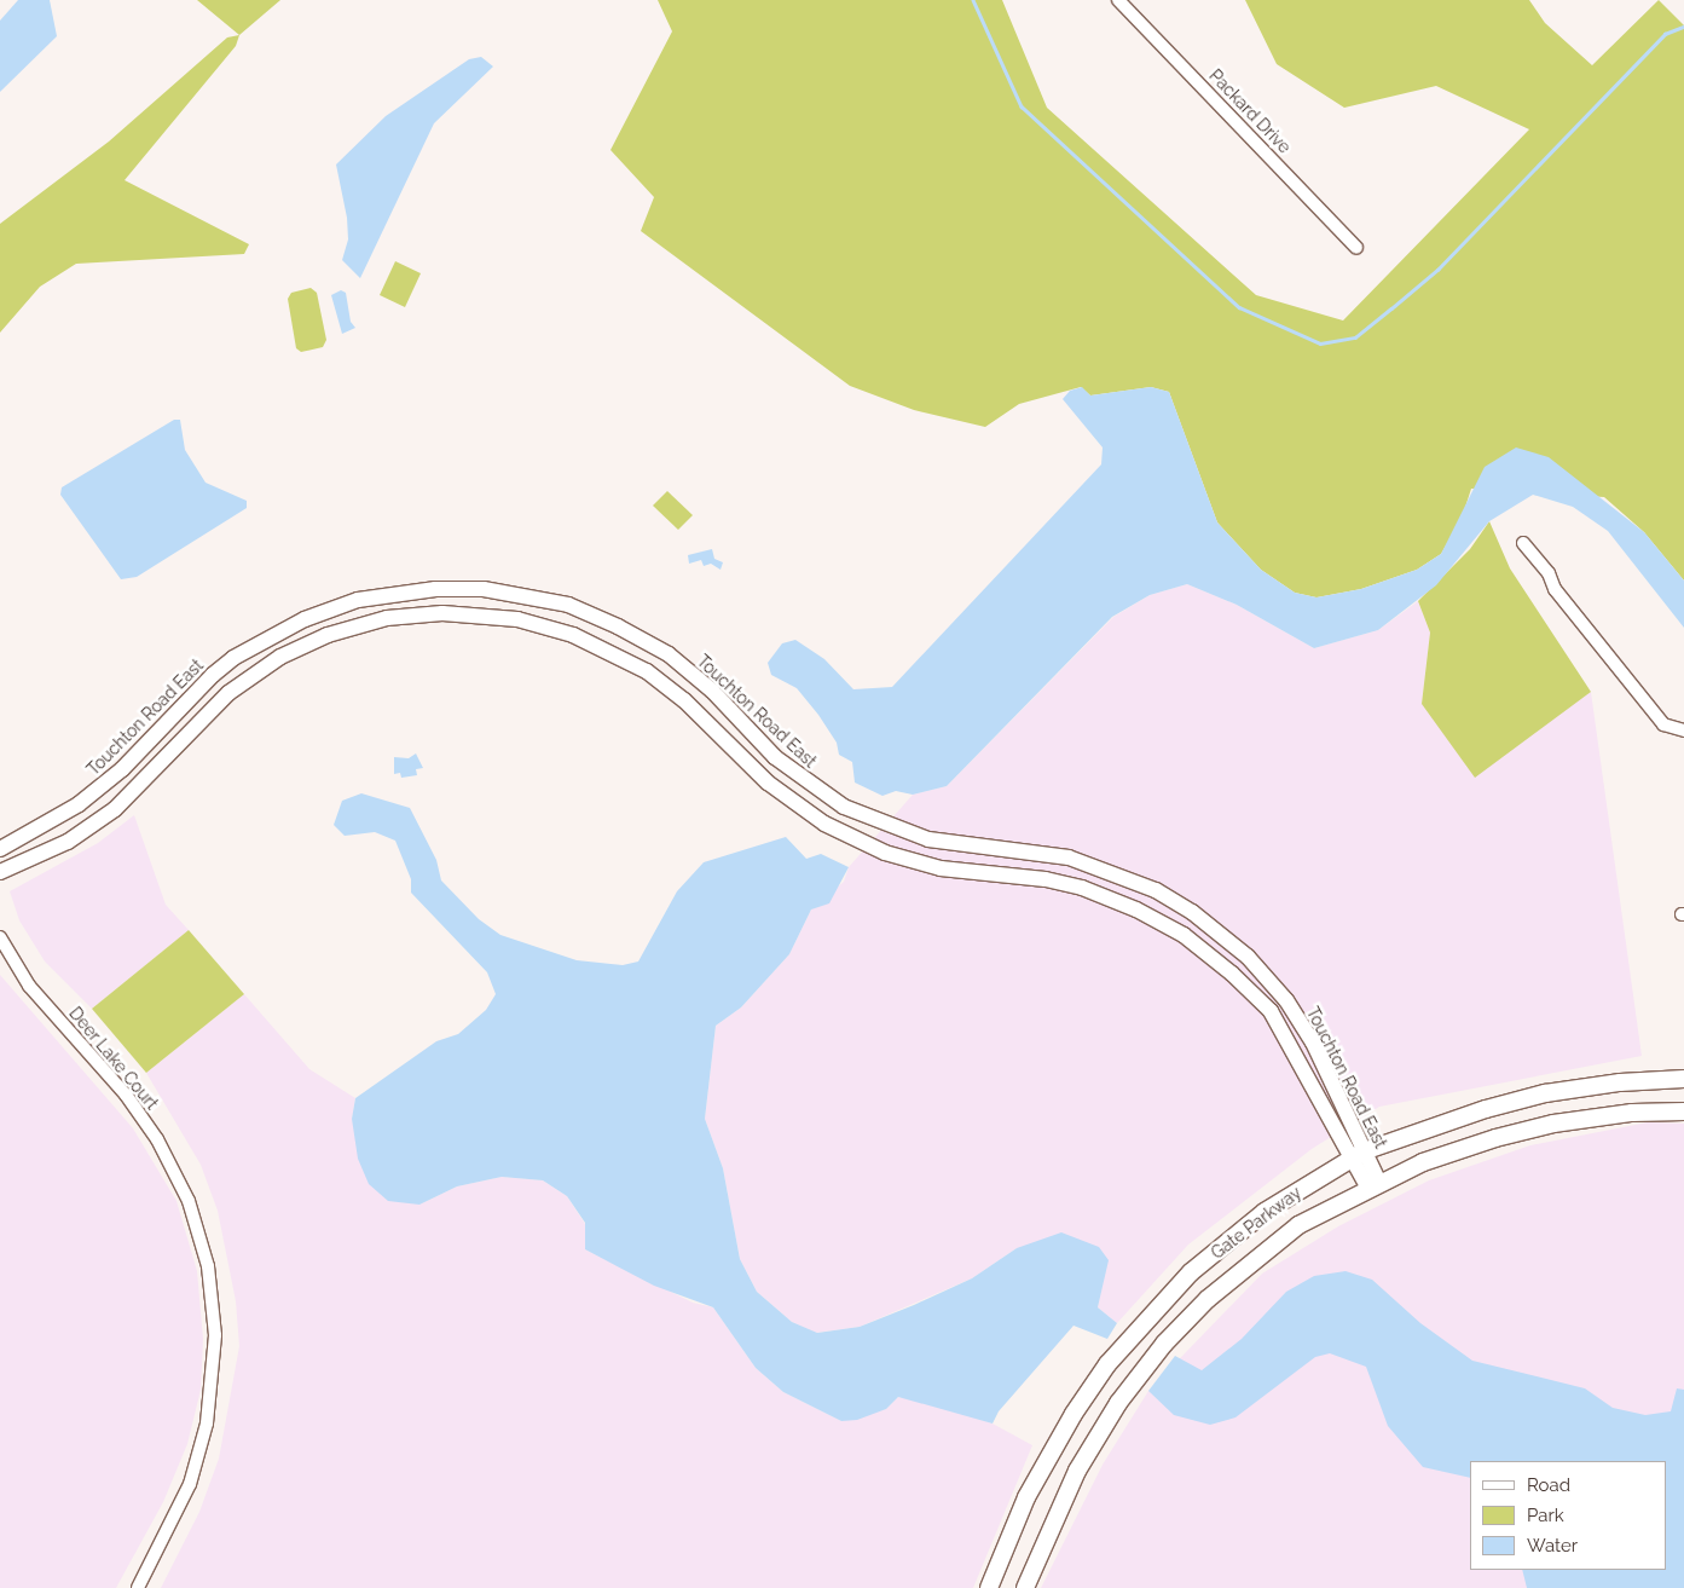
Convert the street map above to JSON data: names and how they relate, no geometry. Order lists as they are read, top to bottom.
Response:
{
  "streets": {
    "main road": ["Gate Parkway"],
    "street": ["Packard Drive", "Touchton Road East", "Deer Lake Court"]
  },
  "crossings": [
    ["Touchton Road East", "Gate Parkway"]
  ],
  "legend": ["Road", "Park", "Water"]
}
